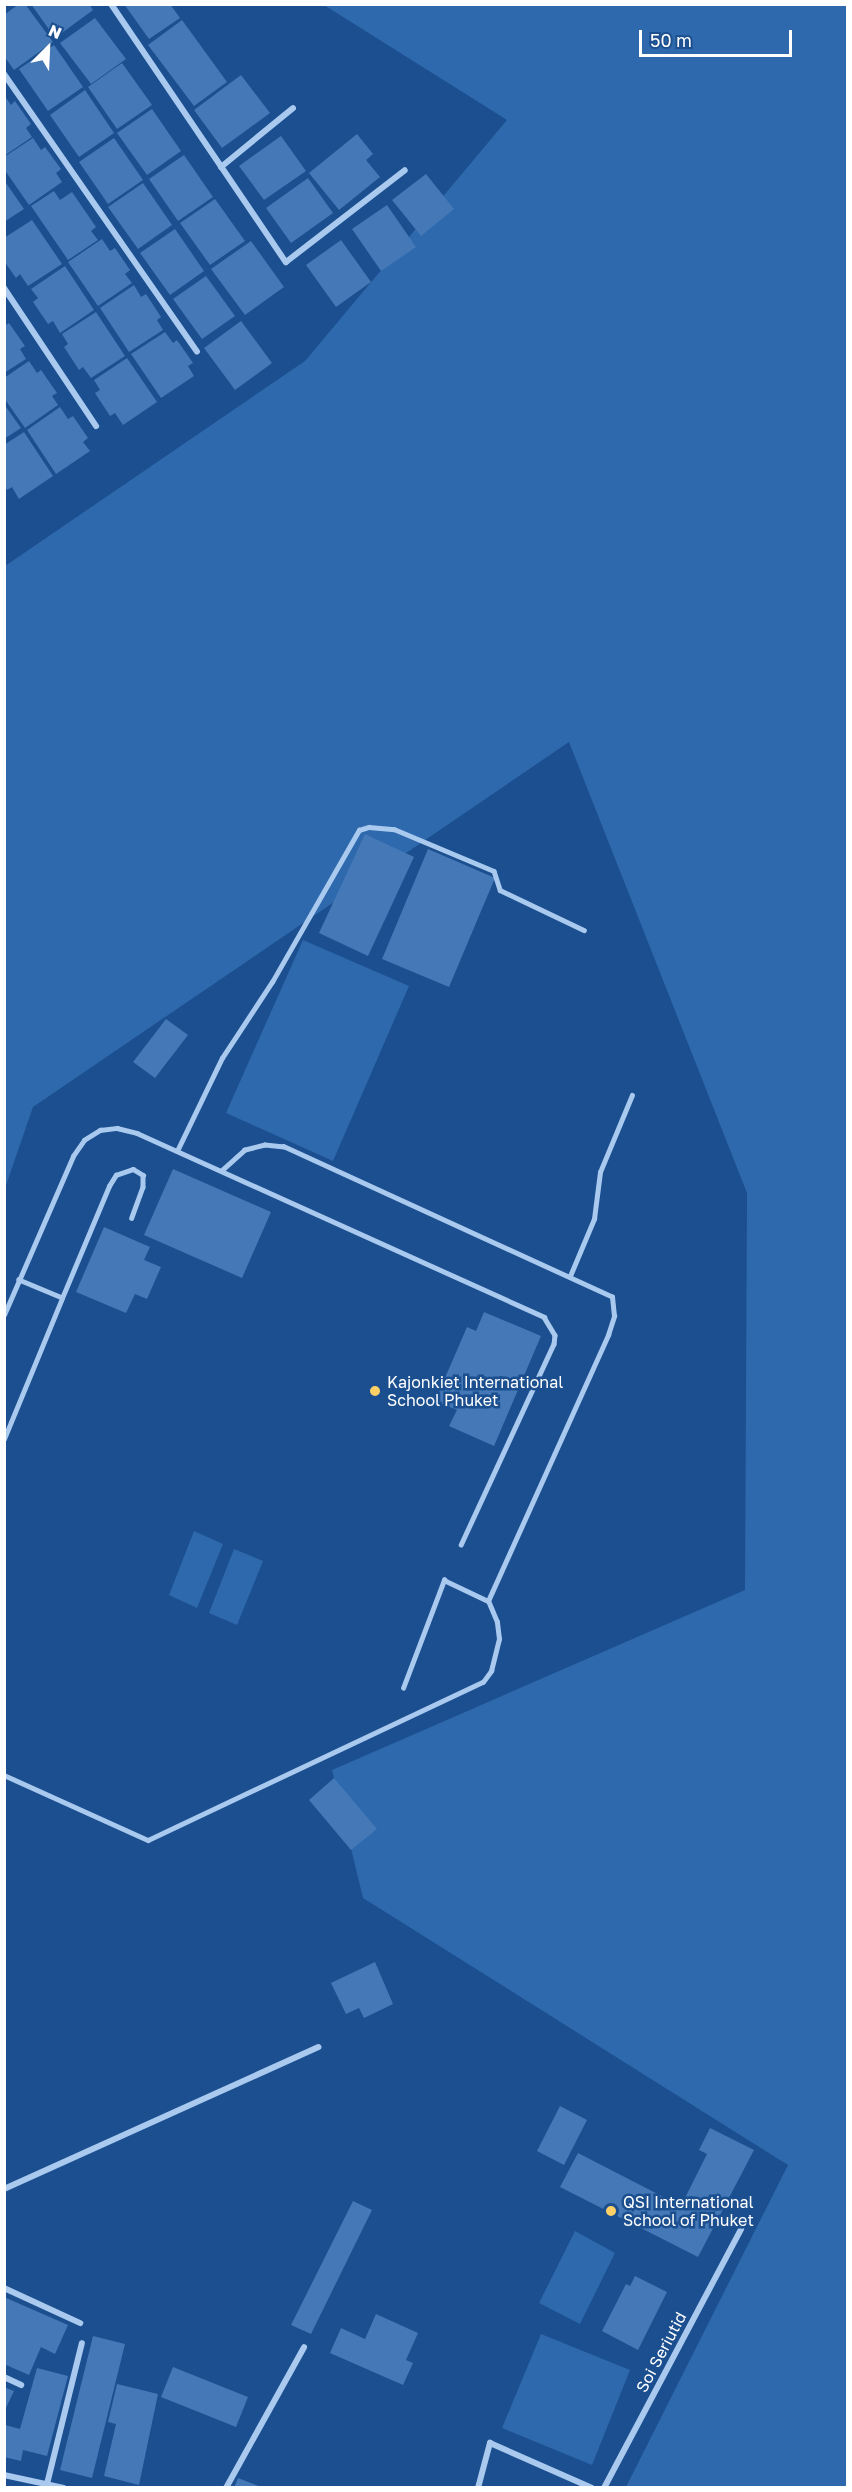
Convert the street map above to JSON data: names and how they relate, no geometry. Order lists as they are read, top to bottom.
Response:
{
  "streets": {
    "street": ["Soi Seriutid"]
  },
  "places": ["Kajonkiet International School Phuket", "QSI International School of Phuket"],
  "scale_bar": "50 m",
  "north": "top right"
}
